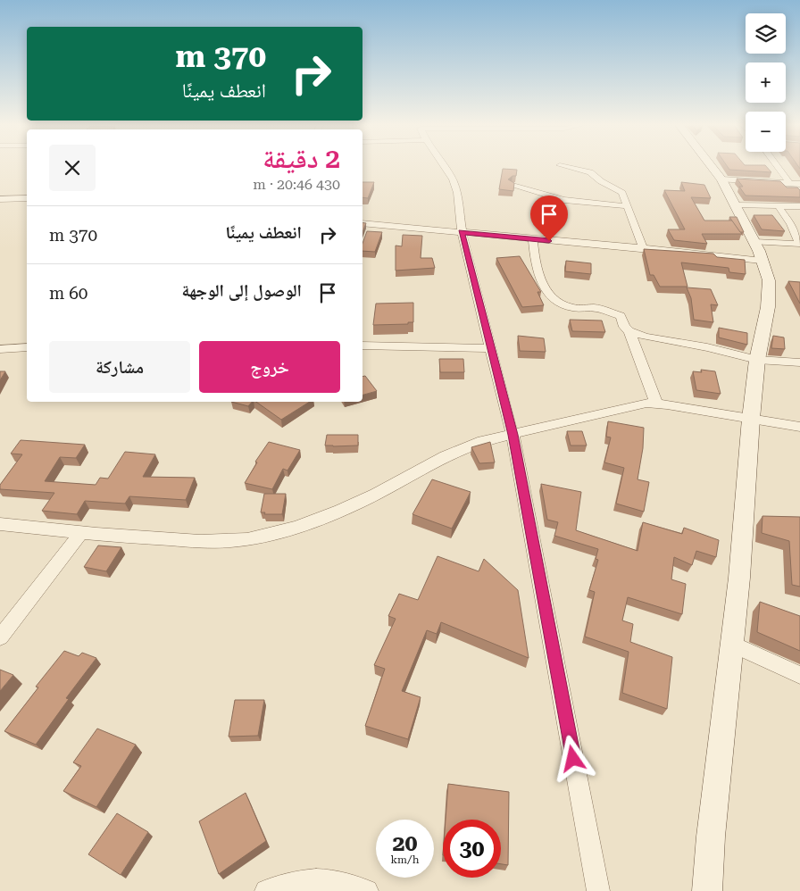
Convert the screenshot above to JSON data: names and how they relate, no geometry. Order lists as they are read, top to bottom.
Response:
{
  "page": {
    "map_buttons": ["+", "−"],
    "turn": ["370 m", "انعطف يمينًا"],
    "heading": ["2 دقيقة", "430 m · 20:46"],
    "list": [
      {
        "name": "انعطف يمينًا",
        "value": "370 m"
      },
      {
        "name": "الوصول إلى الوجهة",
        "value": "60 m"
      }
    ],
    "buttons": ["خروج", "مشاركة"],
    "speed": "20 km/h",
    "limit": "30"
  }
}
